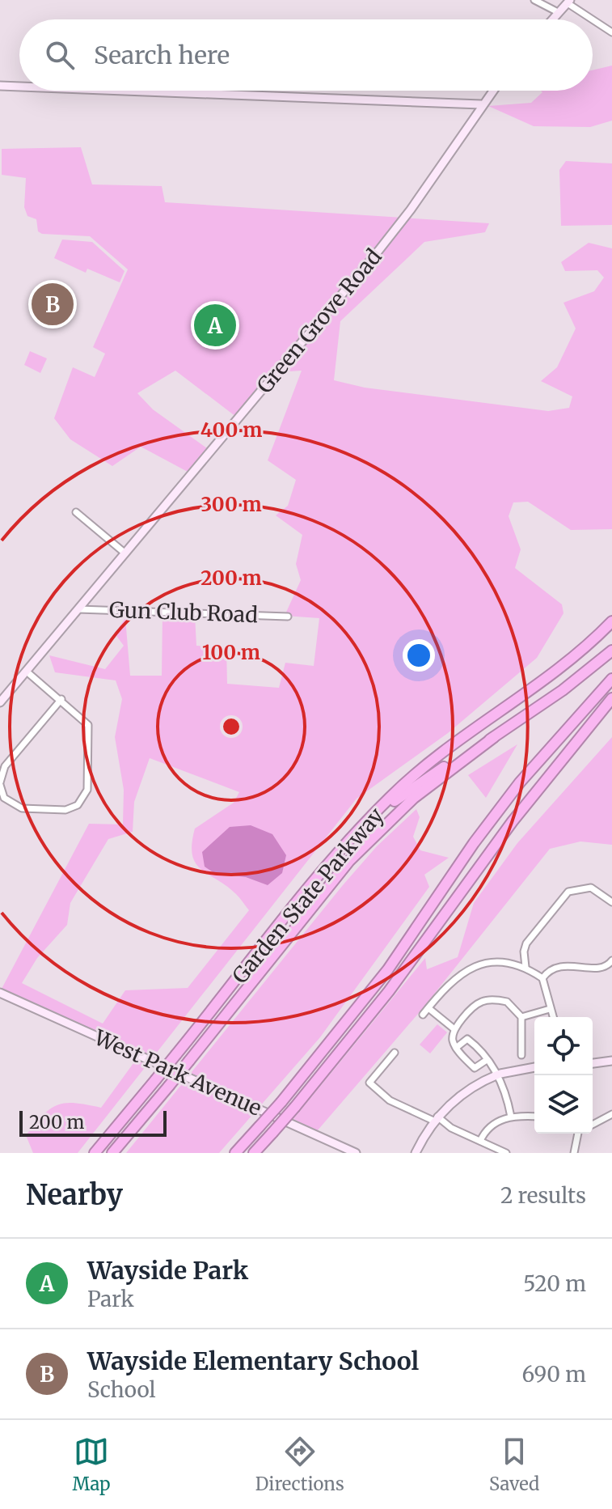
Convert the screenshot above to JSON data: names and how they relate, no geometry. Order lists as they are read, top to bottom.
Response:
{
  "streets": {
    "highway": ["Garden State Parkway"],
    "street": ["Green Grove Road", "Gun Club Road", "West Park Avenue"]
  },
  "crossings": [
    ["Green Grove Road", "Gun Club Road"]
  ],
  "scale_bar": "200 m",
  "page": {
    "search": "Search here",
    "pins": ["B", "A"],
    "scale": "200 m",
    "heading": ["Nearby", "2 results"],
    "list": [
      {
        "mark": "A",
        "name": "Wayside Park",
        "note": "Park",
        "value": "520 m"
      },
      {
        "mark": "B",
        "name": "Wayside Elementary School",
        "note": "School",
        "value": "690 m"
      }
    ],
    "nav": ["Map", "Directions", "Saved"]
  },
  "rings": [
    "400 m",
    "300 m",
    "200 m",
    "100 m"
  ]
}
